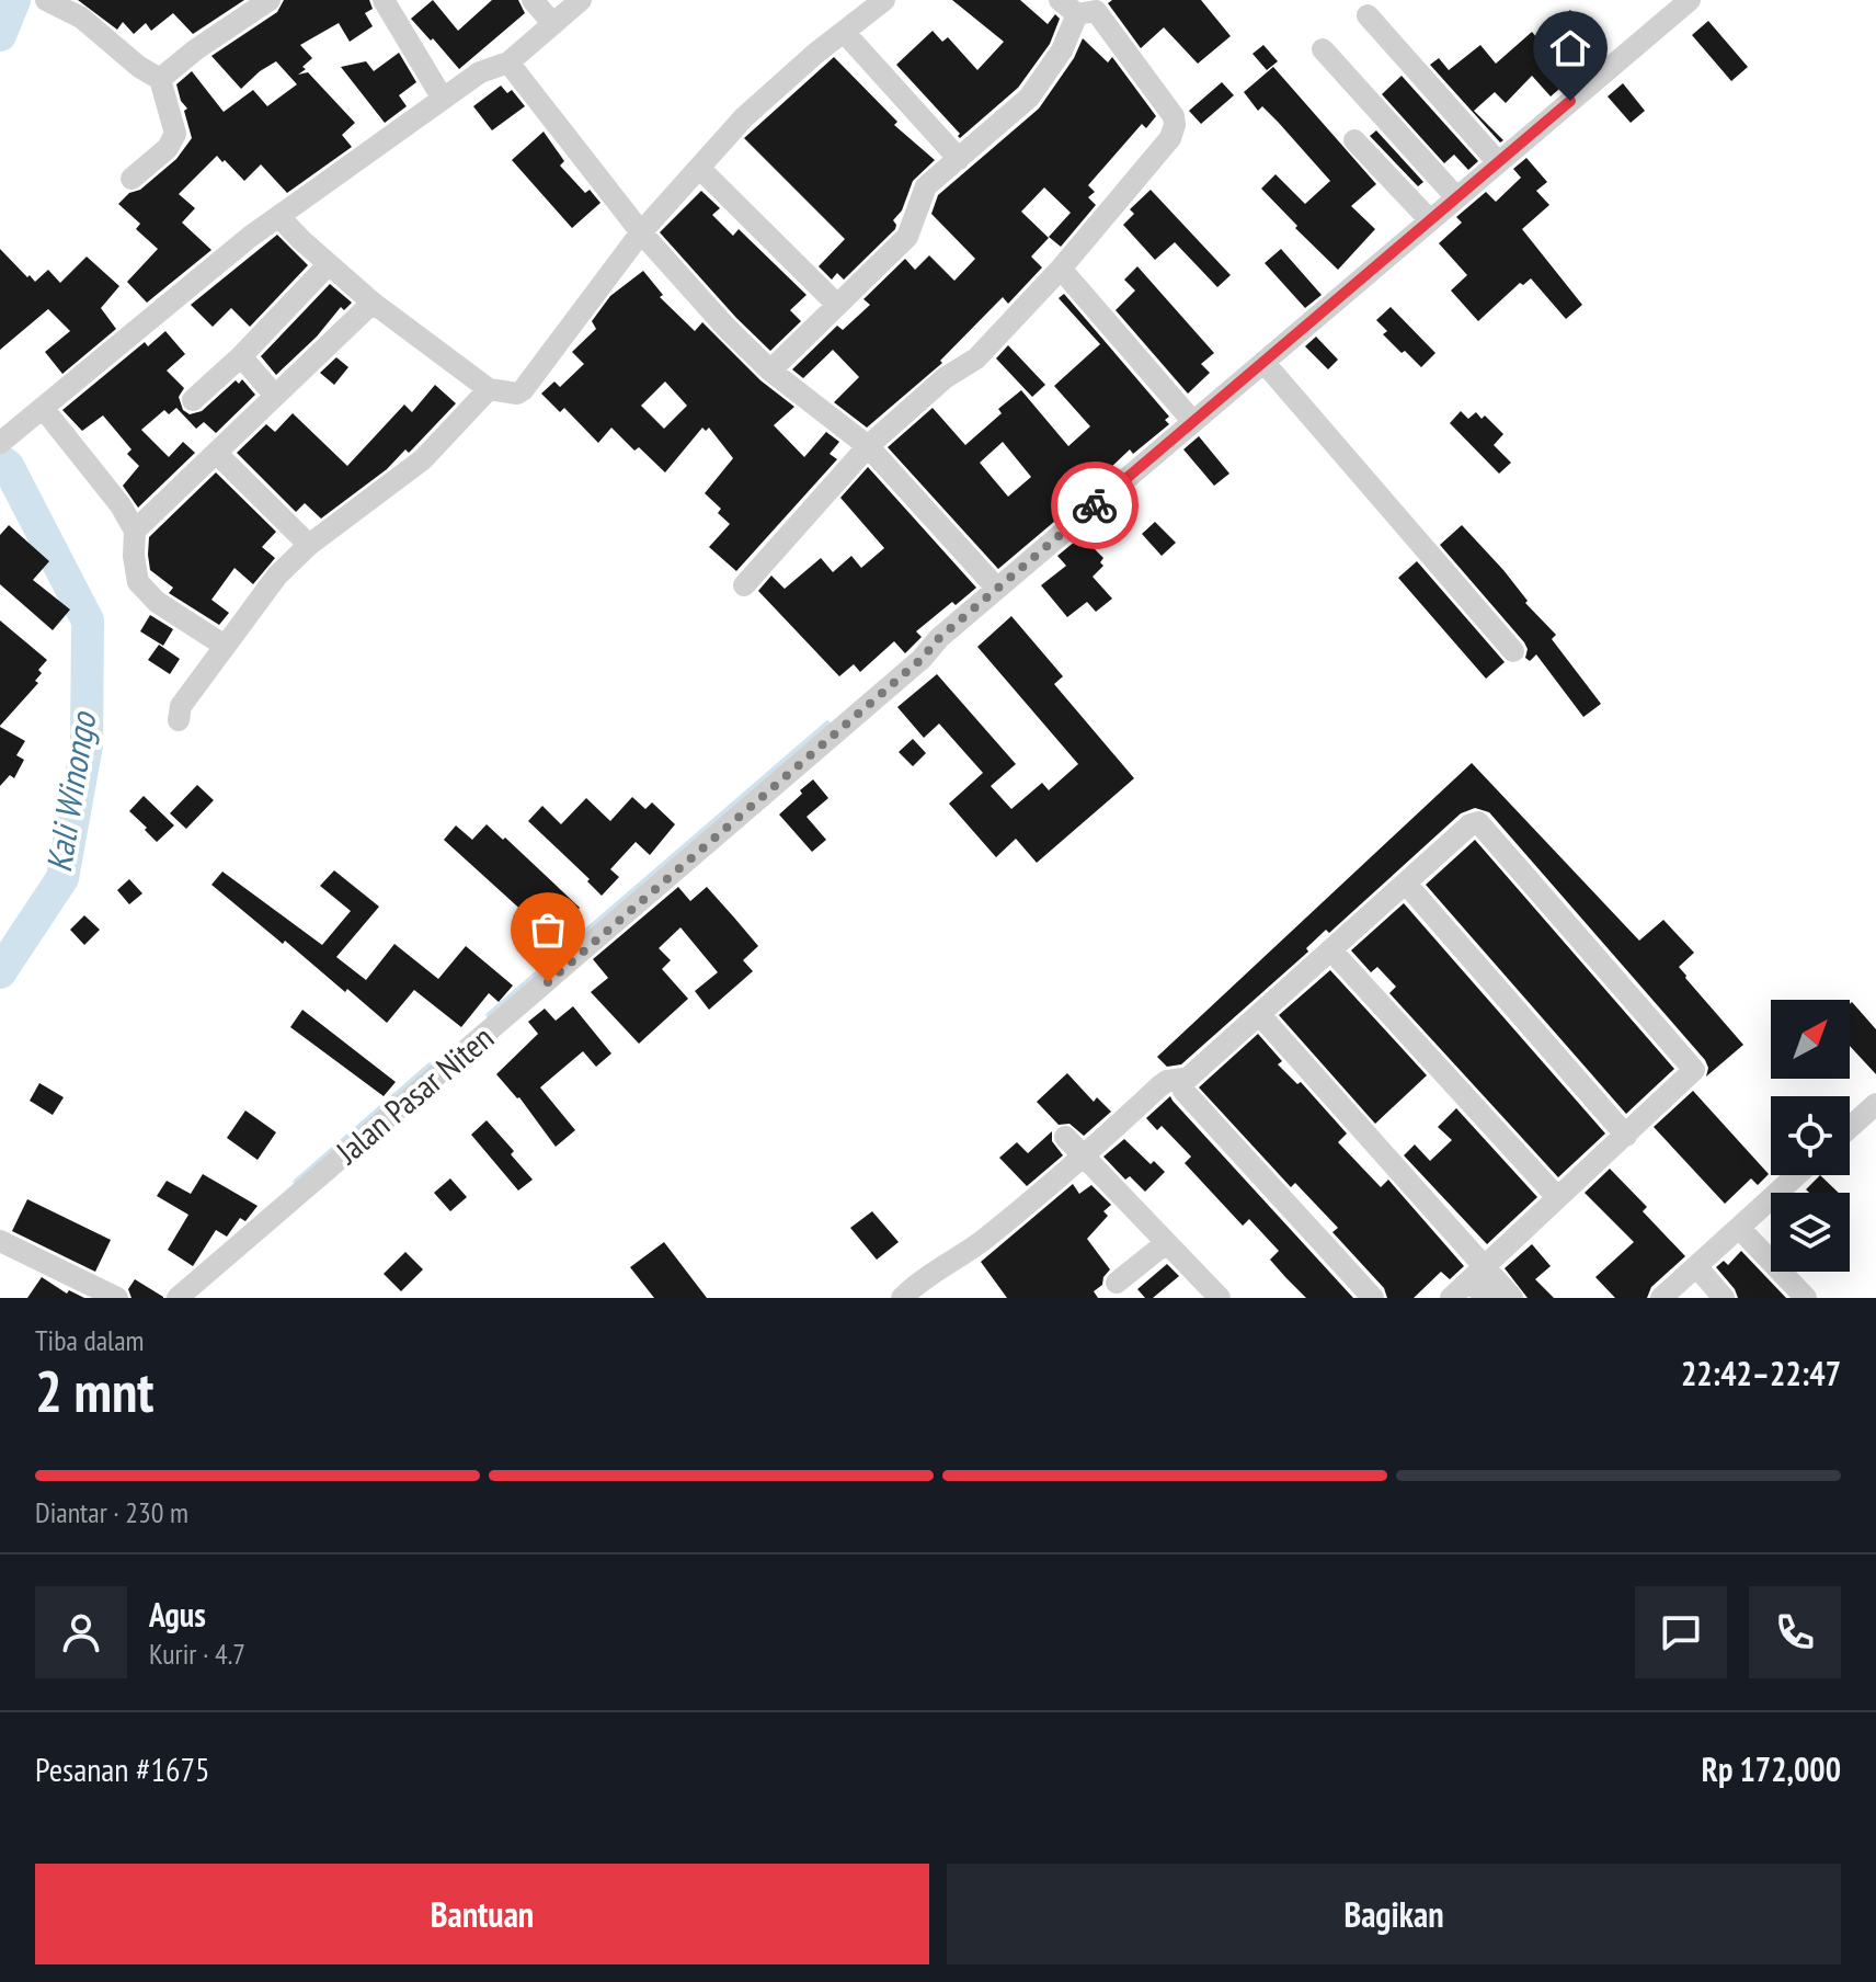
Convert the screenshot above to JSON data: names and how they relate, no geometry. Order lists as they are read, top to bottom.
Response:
{
  "streets": {
    "street": ["Jalan Pasar Niten"]
  },
  "water": ["Kali Winongo"],
  "north": "top right",
  "page": {
    "heading": ["2 mnt", "Tiba dalam", "22:42–22:47"],
    "panel": [
      "Agus",
      "Kurir · 4.7",
      "Pesanan #1675",
      "Rp 172,000"
    ],
    "bar": "Diantar · 230 m",
    "buttons": ["Bantuan", "Bagikan"]
  }
}
